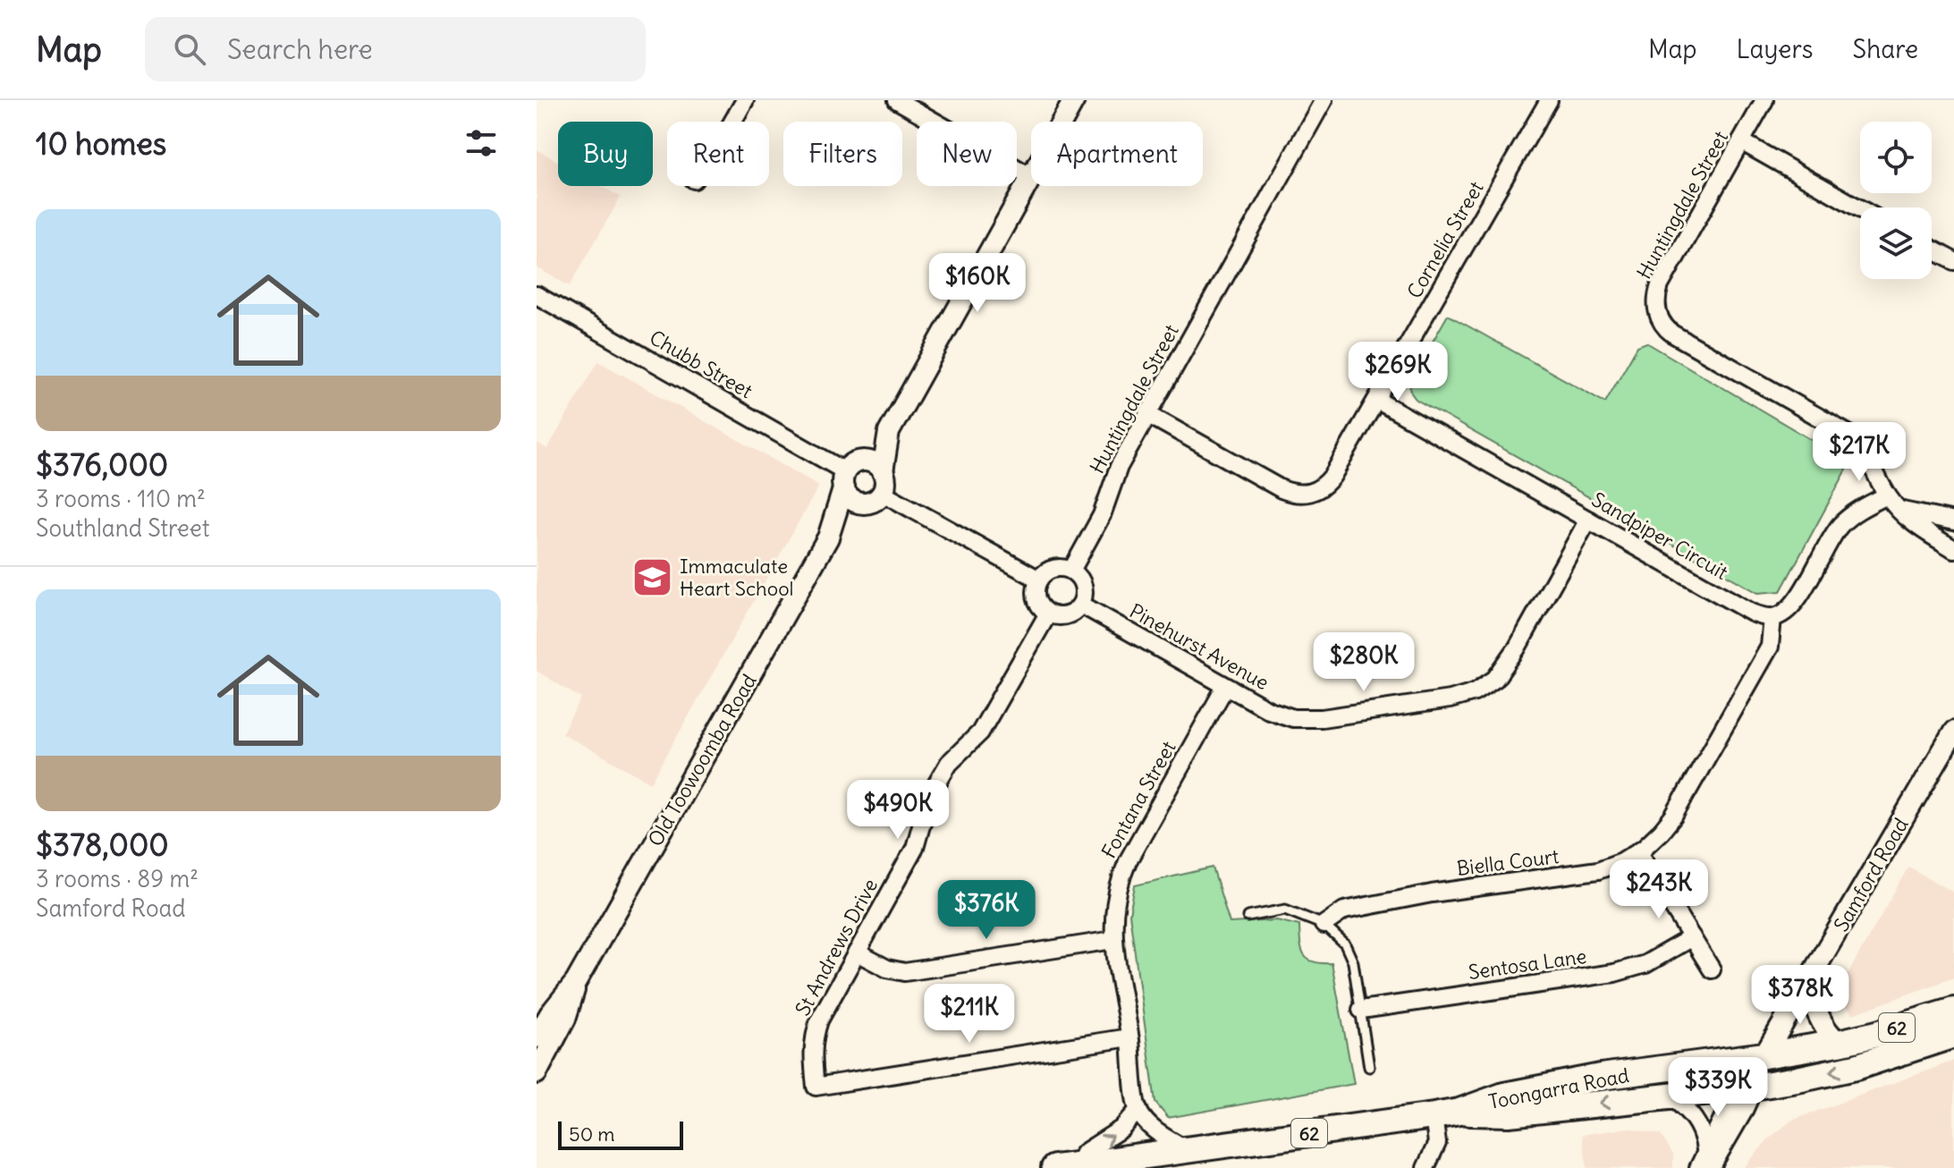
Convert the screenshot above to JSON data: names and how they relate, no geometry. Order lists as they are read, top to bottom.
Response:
{
  "streets": {
    "main road": ["Samford Road", "62", "Toongarra Road"],
    "street": [
      "Huntingdale Street",
      "Cornelia Street",
      "Chubb Street",
      "Sandpiper Circuit",
      "Pinehurst Avenue",
      "Old Toowoomba Road",
      "Fontana Street",
      "Biella Court",
      "St Andrews Drive",
      "Sentosa Lane"
    ]
  },
  "crossings": [
    ["Huntingdale Street", "Cornelia Street"],
    ["Huntingdale Street", "Pinehurst Avenue"],
    ["Huntingdale Street", "St Andrews Drive"],
    ["Cornelia Street", "Sandpiper Circuit"],
    ["Chubb Street", "Old Toowoomba Road"],
    ["Sandpiper Circuit", "Pinehurst Avenue"],
    ["Sandpiper Circuit", "Biella Court"],
    ["Pinehurst Avenue", "Fontana Street"],
    ["Pinehurst Avenue", "St Andrews Drive"],
    ["Fontana Street", "St Andrews Drive"],
    ["Samford Road", "Toongarra Road"]
  ],
  "places": {
    "school or university": ["Immaculate Heart School"]
  },
  "scale_bar": "50 m",
  "page": {
    "header": "Map",
    "search": "Search here",
    "nav": ["Map", "Layers", "Share"],
    "heading": "10 homes",
    "chip": [
      "Buy",
      "Rent",
      "Filters",
      "New",
      "Apartment"
    ],
    "list": [
      {
        "name": "$376,000",
        "note": "3 rooms · 110 m² · Southland Street"
      },
      {
        "name": "$378,000",
        "note": "3 rooms · 89 m² · Samford Road"
      }
    ],
    "price": [
      "$160K",
      "$269K",
      "$217K",
      "$280K",
      "$490K",
      "$243K",
      "$376K",
      "$378K",
      "$211K",
      "$339K"
    ],
    "scale": "50 m"
  }
}
